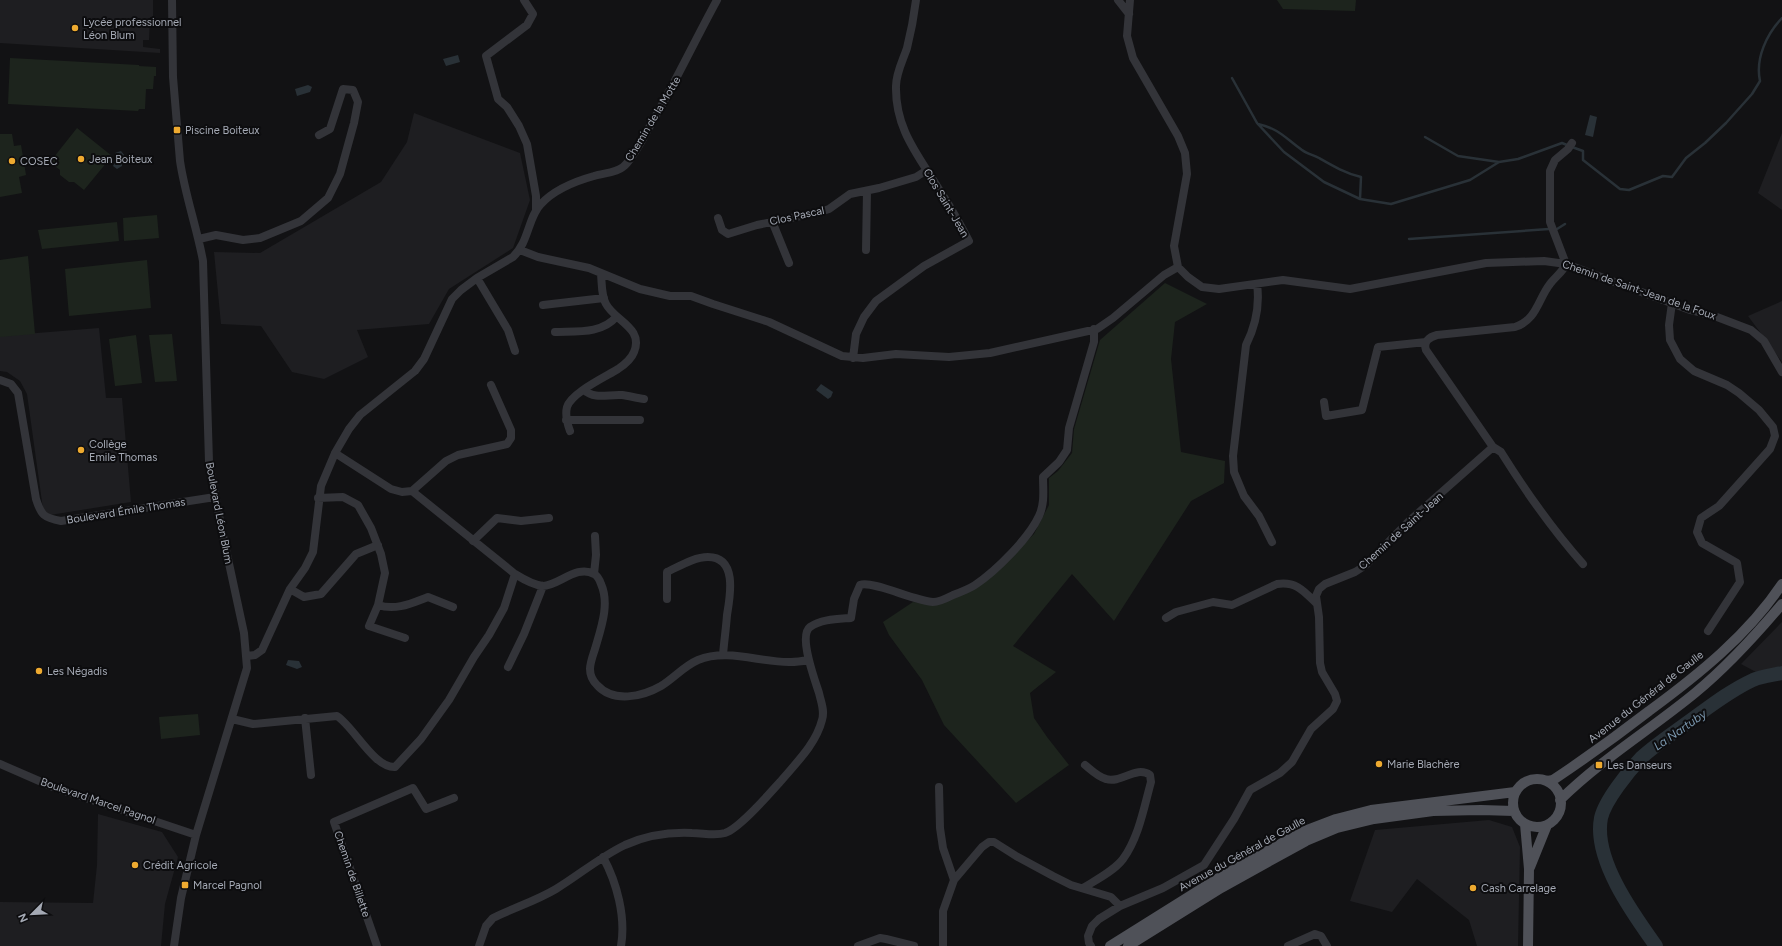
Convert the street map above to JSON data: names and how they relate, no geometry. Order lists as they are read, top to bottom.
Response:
{
  "streets": {
    "main road": ["Avenue du Général de Gaulle"],
    "street": [
      "Chemin de la Motte",
      "Clos Saint-Jean",
      "Clos Pascal",
      "Chemin de Saint-Jean de la Foux",
      "Boulevard Émile Thomas",
      "Boulevard Léon Blum",
      "Chemin de Saint-Jean",
      "Boulevard Marcel Pagnol",
      "Chemin de Billette"
    ]
  },
  "crossings": [
    ["Clos Saint-Jean", "Clos Pascal"],
    ["Boulevard Émile Thomas", "Boulevard Léon Blum"],
    ["Boulevard Léon Blum", "Boulevard Marcel Pagnol"]
  ],
  "water": ["La Nartuby"],
  "places": {
    "other": [
      "Lycée professionnel Léon Blum",
      "Jean Boiteux",
      "COSEC",
      "Collège Emile Thomas",
      "Les Négadis",
      "Marie Blachère",
      "Crédit Agricole",
      "Cash Carrelage"
    ],
    "transit": ["Piscine Boiteux", "Les Danseurs", "Marcel Pagnol"]
  },
  "north": "bottom left"
}
